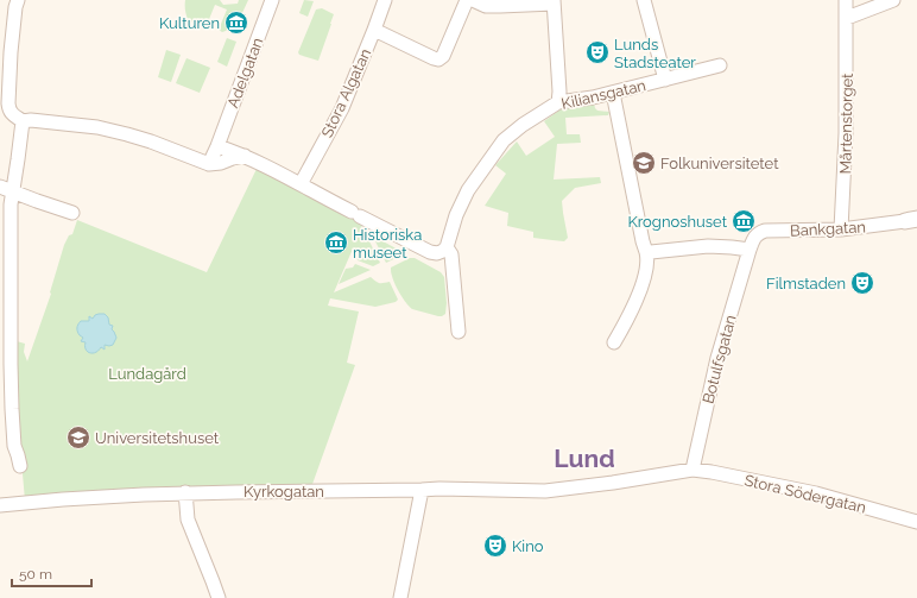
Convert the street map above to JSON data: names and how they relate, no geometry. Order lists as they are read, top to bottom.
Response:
{
  "streets": {
    "street": [
      "Adelgatan",
      "Stora Algatan",
      "Kiliansgatan",
      "Mårtenstorget",
      "Bankgatan",
      "Botulfsgatan",
      "Kyrkogatan",
      "Stora Södergatan"
    ]
  },
  "crossings": [
    ["Mårtenstorget", "Bankgatan"],
    ["Bankgatan", "Botulfsgatan"],
    ["Botulfsgatan", "Stora Södergatan"],
    ["Kyrkogatan", "Stora Södergatan"]
  ],
  "districts": ["Lund"],
  "parks": ["Lundagård"],
  "places": {
    "museum": ["Kulturen", "Krognoshuset", "Historiska museet"],
    "theatre": ["Lunds Stadsteater", "Filmstaden", "Kino"],
    "school or university": ["Folkuniversitetet", "Universitetshuset"]
  },
  "scale_bar": "50 m"
}
